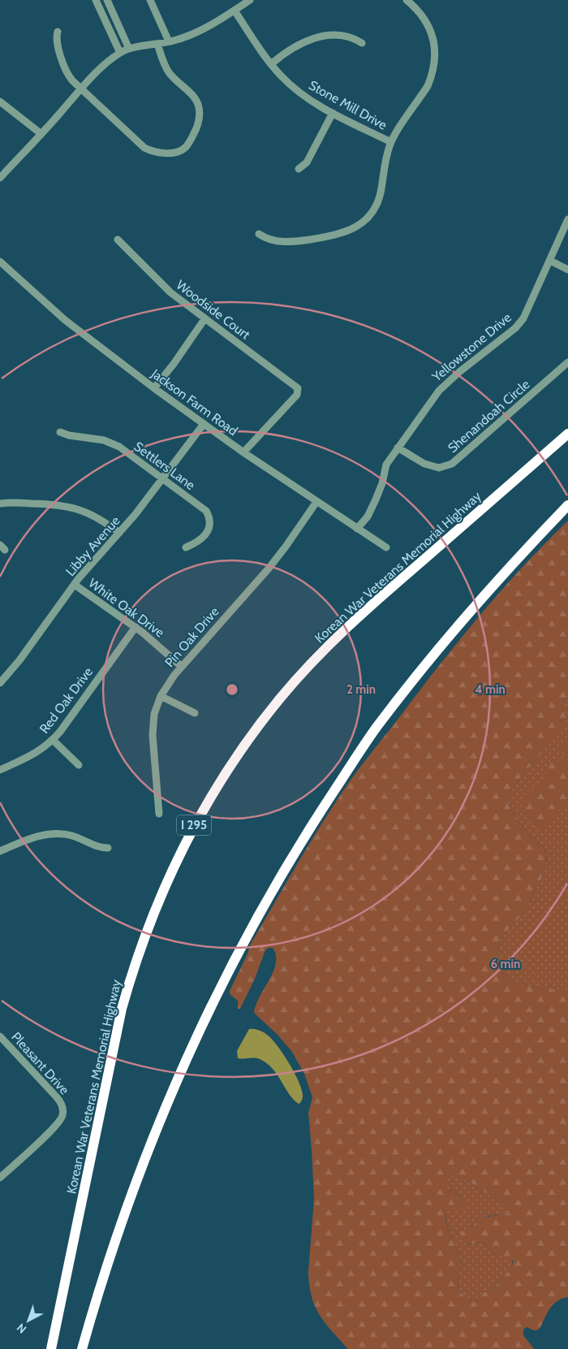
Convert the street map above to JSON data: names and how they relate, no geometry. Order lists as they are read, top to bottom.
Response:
{
  "streets": {
    "highway": ["Korean War Veterans Memorial Highway", "I 295"],
    "street": [
      "Stone Mill Drive",
      "Woodside Court",
      "Yellowstone Drive",
      "Jackson Farm Road",
      "Shenandoah Circle",
      "Settlers Lane",
      "Libby Avenue",
      "White Oak Drive",
      "Pin Oak Drive",
      "Red Oak Drive",
      "Pleasant Drive"
    ]
  },
  "crossings": [
    ["Woodside Court", "Jackson Farm Road"],
    ["Yellowstone Drive", "Jackson Farm Road"],
    ["Yellowstone Drive", "Shenandoah Circle"],
    ["Jackson Farm Road", "Libby Avenue"],
    ["Jackson Farm Road", "Pin Oak Drive"],
    ["Settlers Lane", "Libby Avenue"],
    ["Libby Avenue", "White Oak Drive"],
    ["White Oak Drive", "Pin Oak Drive"],
    ["White Oak Drive", "Red Oak Drive"]
  ],
  "north": "bottom left",
  "rings": ["2 min", "4 min", "6 min"]
}
